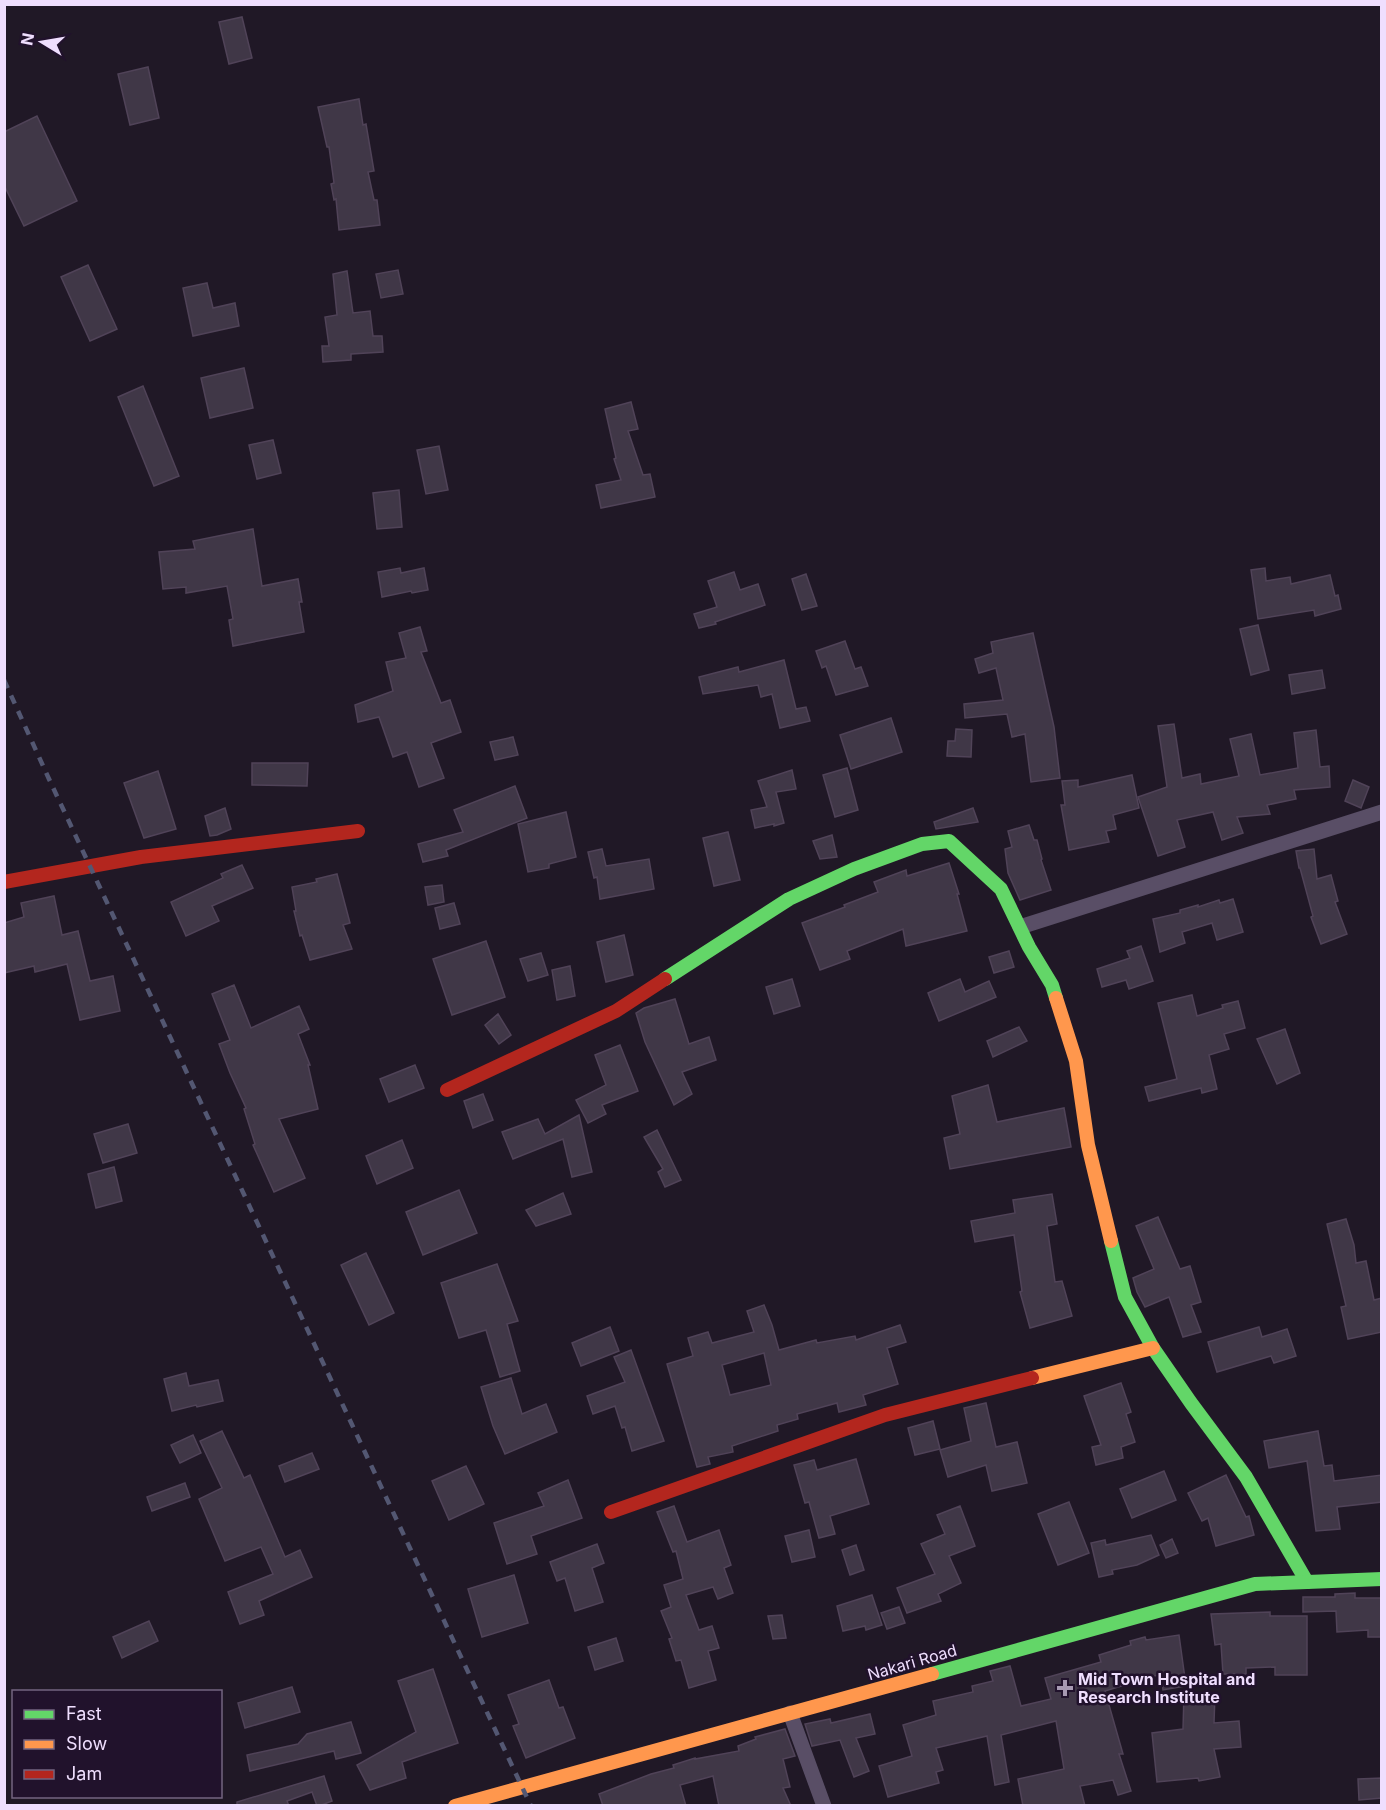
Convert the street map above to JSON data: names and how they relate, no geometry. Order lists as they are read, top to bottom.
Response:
{
  "streets": {
    "street": ["Nakari Road"]
  },
  "places": {
    "health": ["Mid Town Hospital and Research Institute"]
  },
  "legend": ["Fast", "Slow", "Jam"],
  "north": "left"
}
